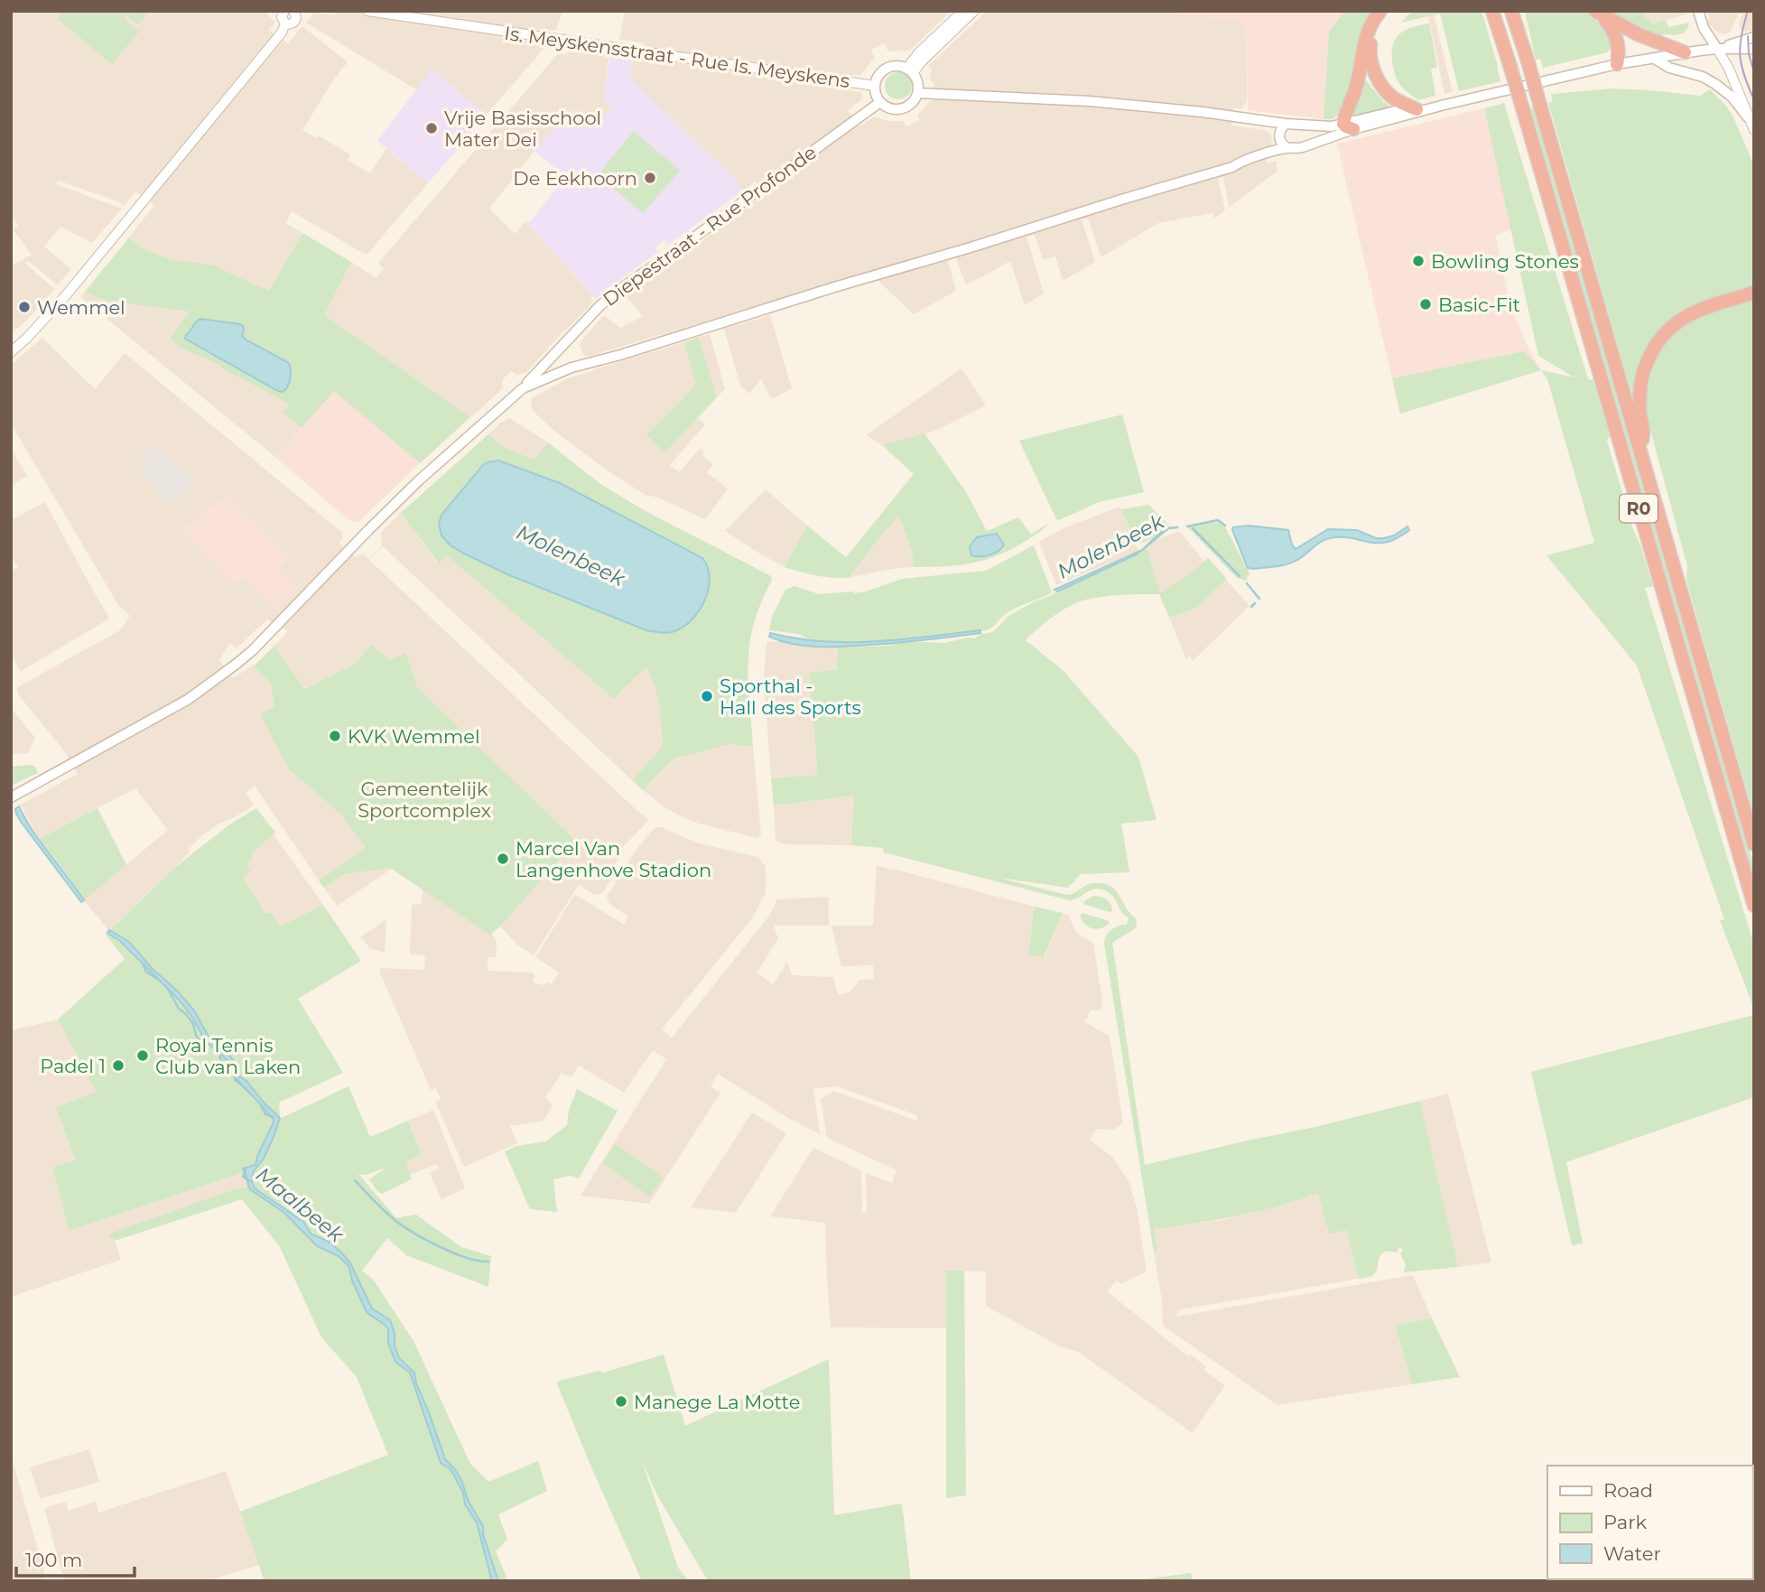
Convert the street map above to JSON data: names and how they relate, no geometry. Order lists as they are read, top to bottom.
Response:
{
  "streets": {
    "highway": ["R0"],
    "main road": ["Diepestraat - Rue Profonde"],
    "street": ["Is. Meyskensstraat - Rue Is. Meyskens"]
  },
  "crossings": [
    ["Is. Meyskensstraat - Rue Is. Meyskens", "Diepestraat - Rue Profonde"]
  ],
  "water": ["Molenbeek", "Maalbeek"],
  "parks": ["Gemeentelijk Sportcomplex"],
  "places": [
    "Vrije Basisschool Mater Dei",
    "De Eekhoorn",
    "Bowling Stones",
    "Basic-Fit",
    "Wemmel",
    "Sporthal - Hall des Sports",
    "KVK Wemmel",
    "Marcel Van Langenhove Stadion",
    "Royal Tennis Club van Laken",
    "Padel 1",
    "Manege La Motte"
  ],
  "legend": ["Road", "Park", "Water"],
  "scale_bar": "100 m"
}
